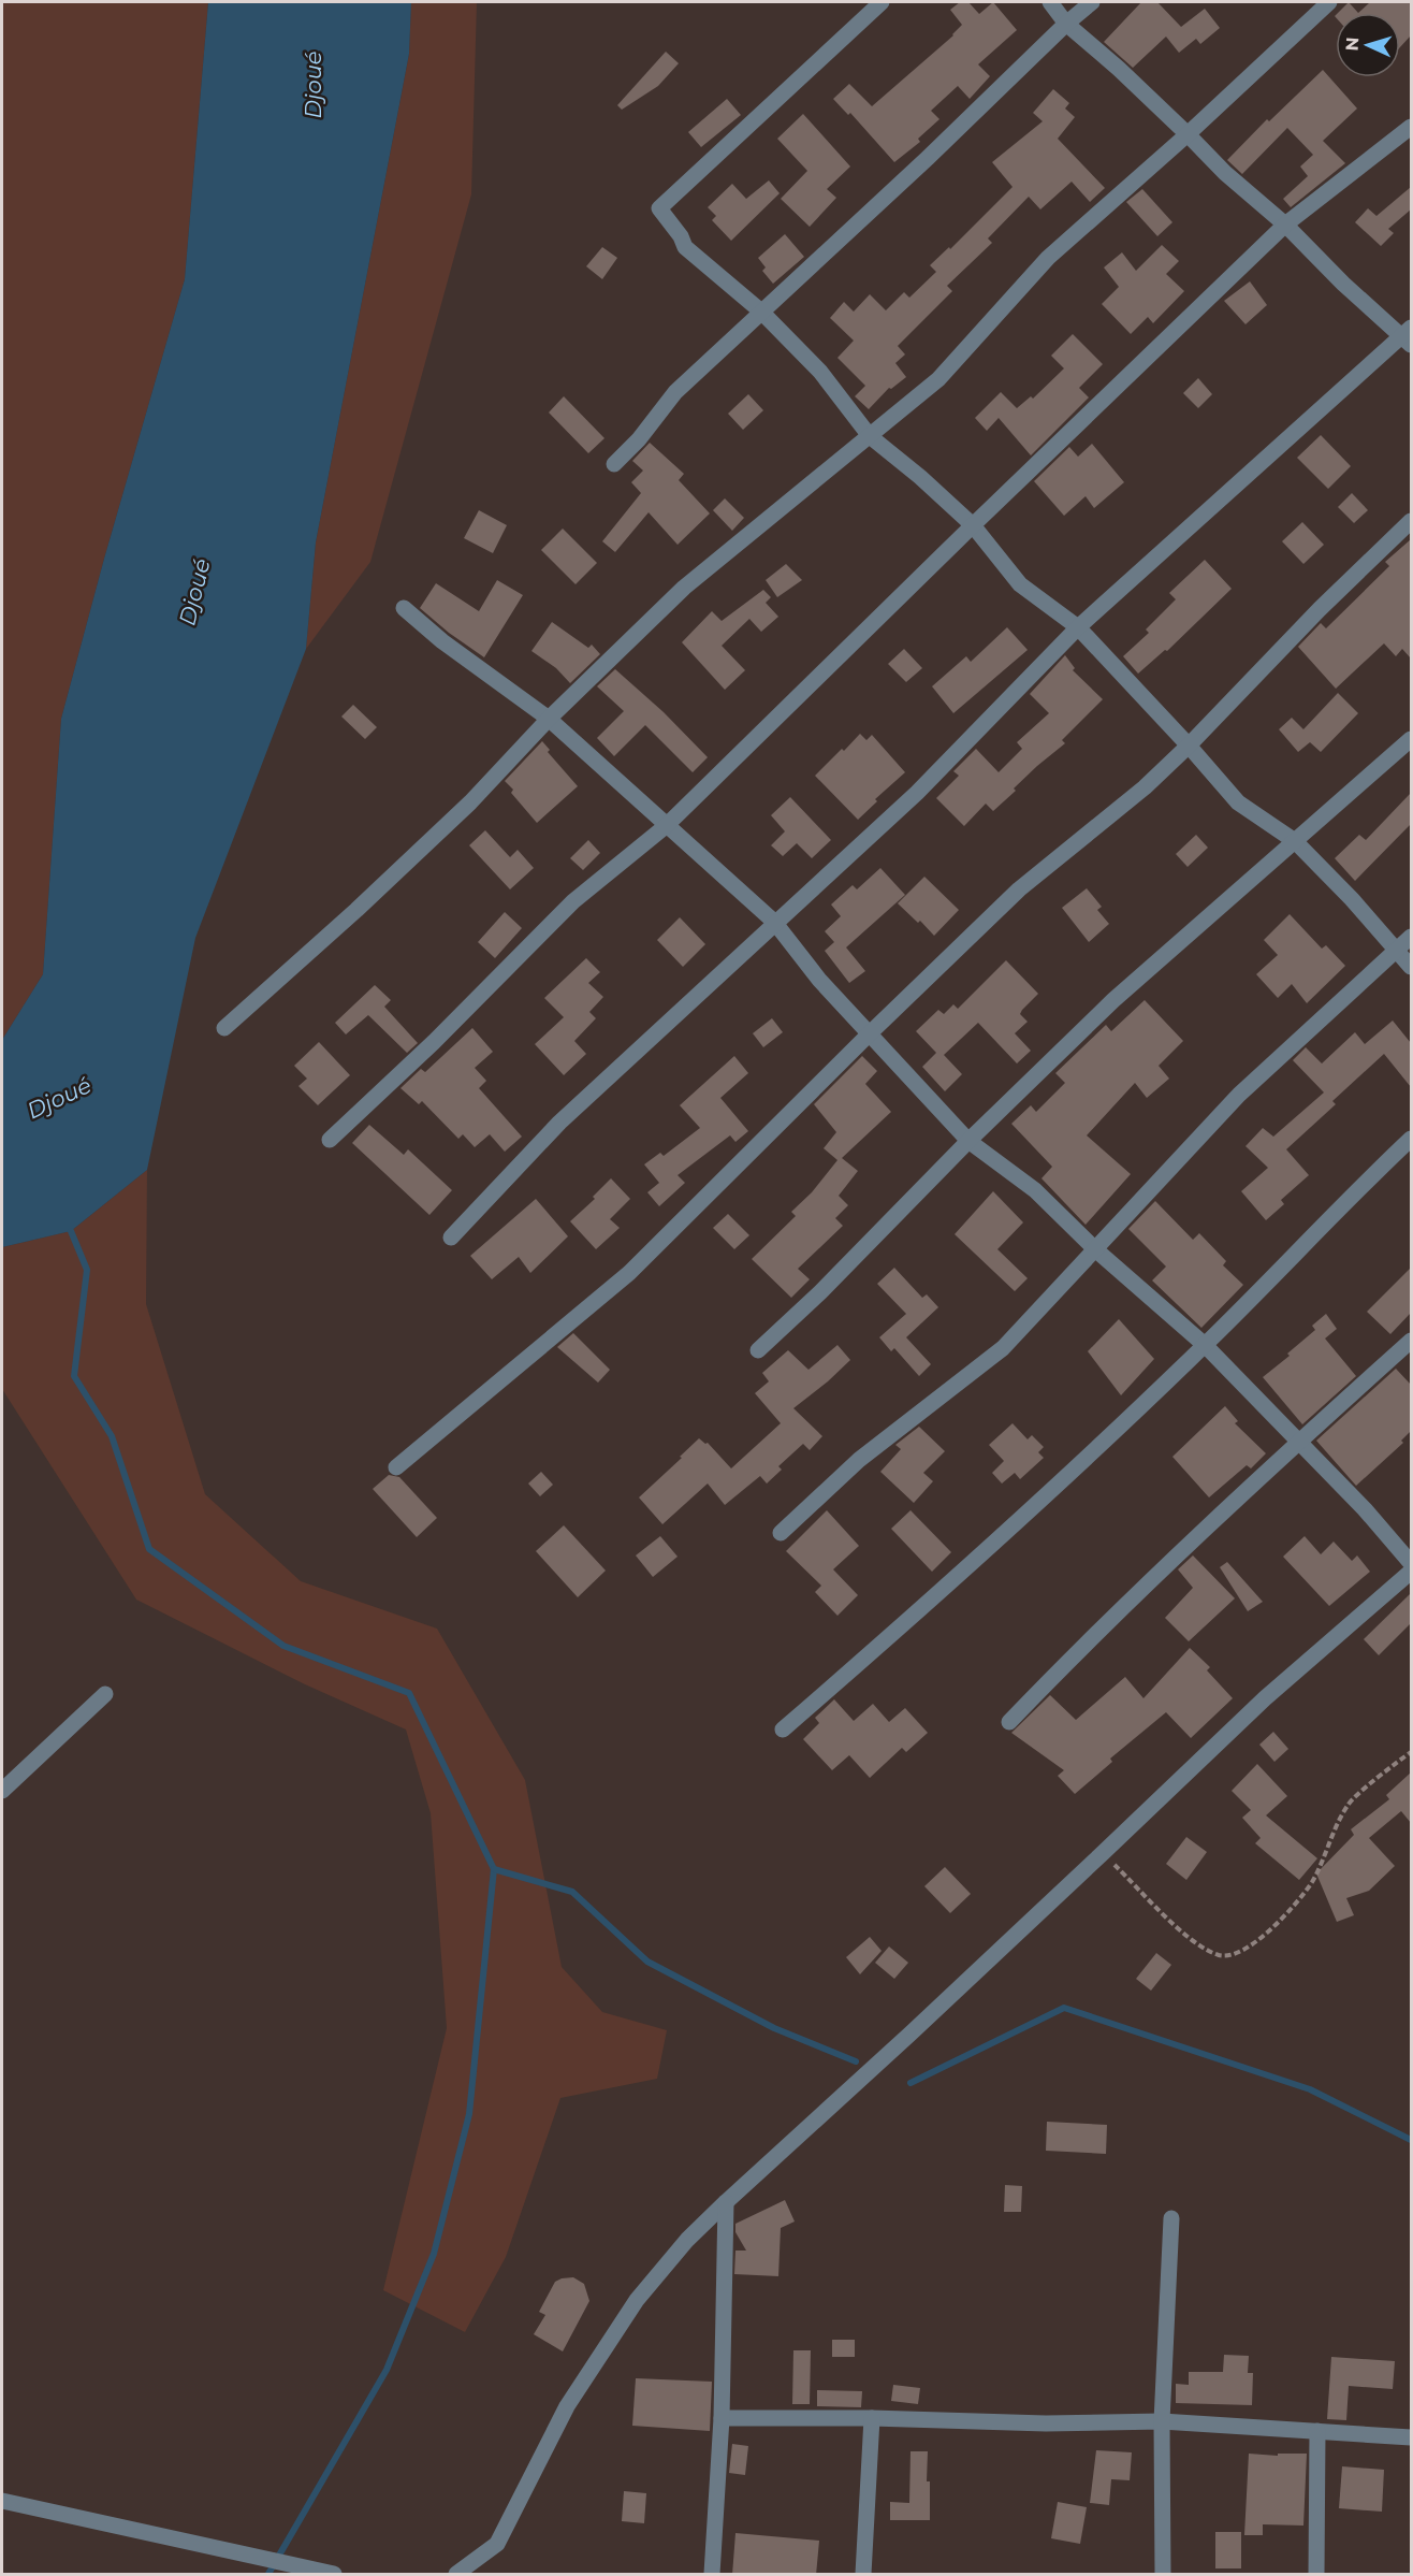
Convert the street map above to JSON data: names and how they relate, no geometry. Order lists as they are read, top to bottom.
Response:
{
  "water": ["Djoué"],
  "north": "left"
}
